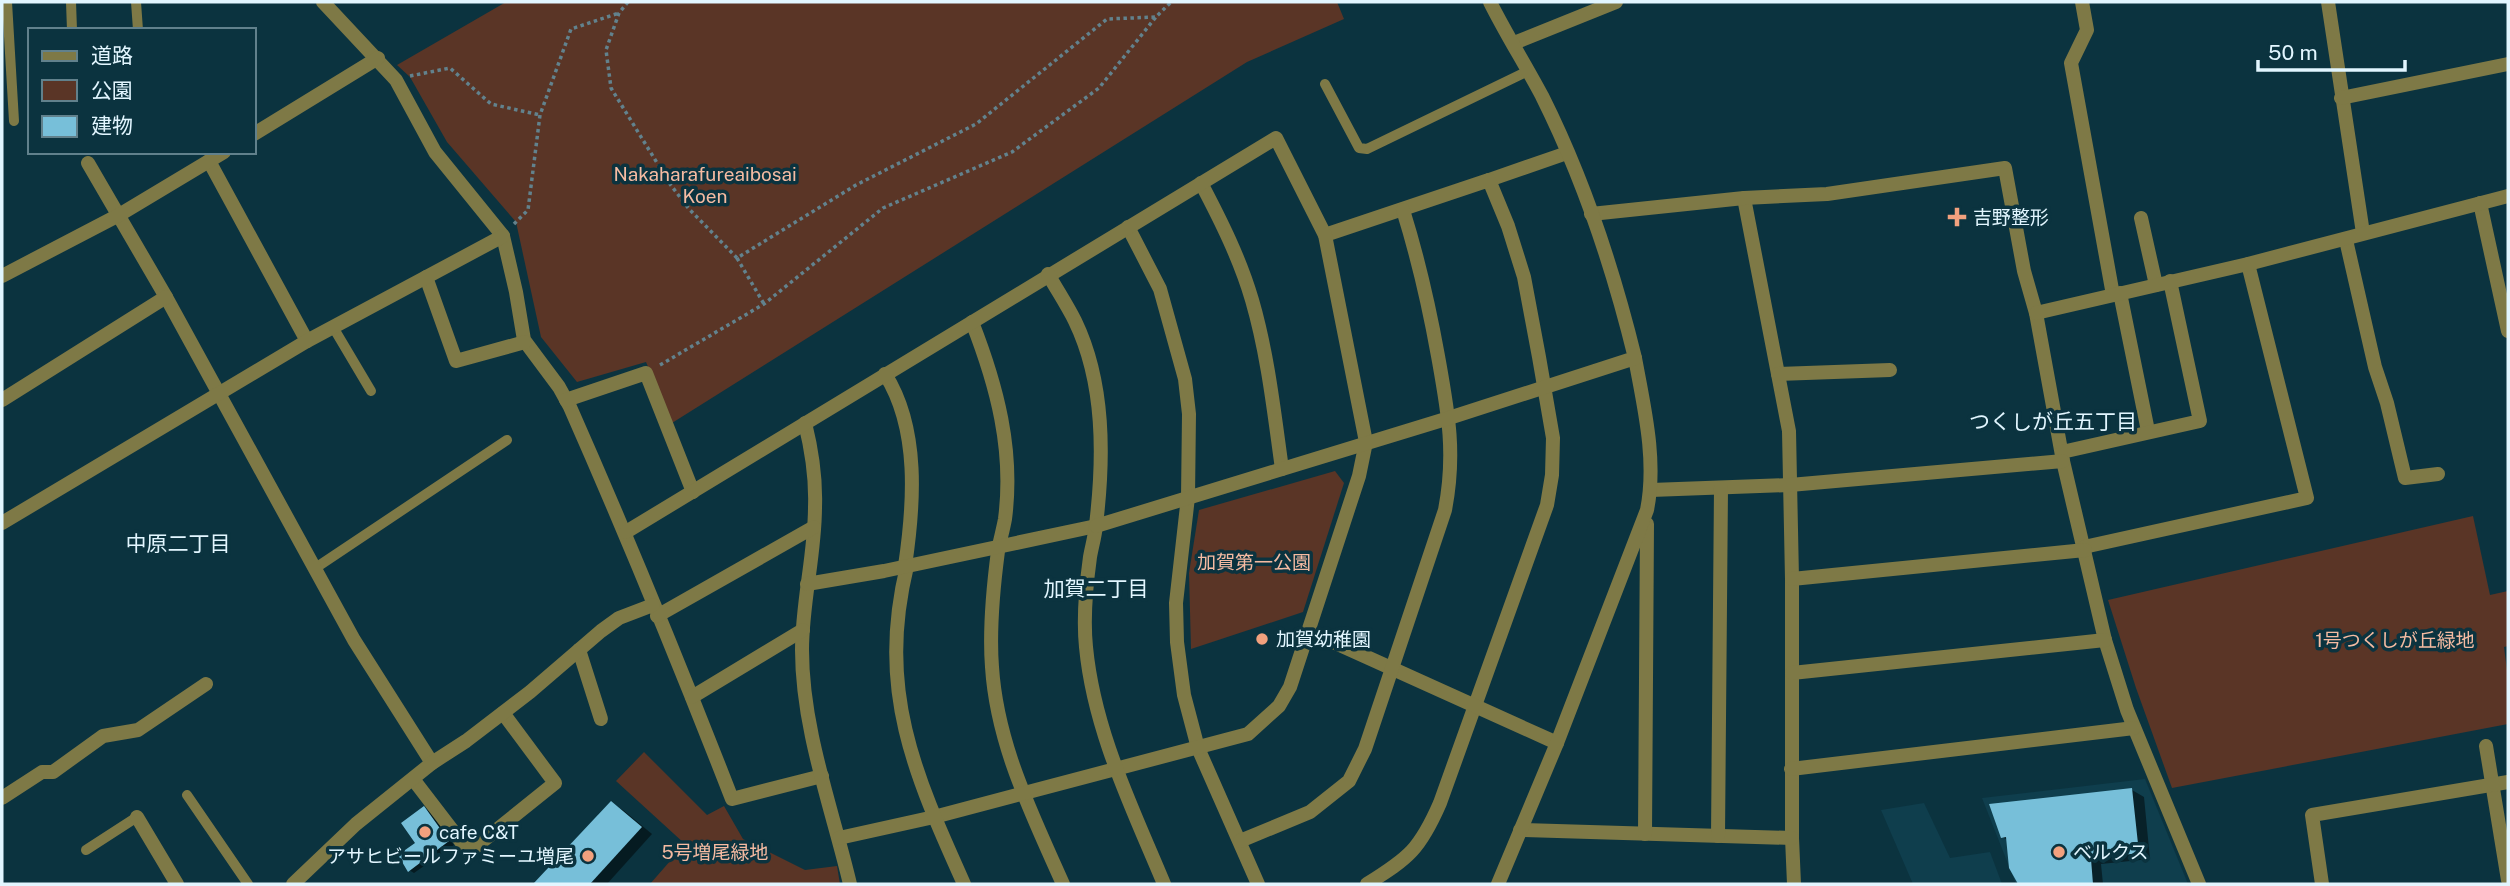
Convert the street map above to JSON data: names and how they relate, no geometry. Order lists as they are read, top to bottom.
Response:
{
  "districts": ["つくしが丘五丁目", "中原二丁目", "加賀二丁目"],
  "parks": [
    "Nakaharafureaibosai Koen",
    "加賀第一公園",
    "1号つくしが丘緑地",
    "5号増尾緑地"
  ],
  "places": {
    "health": ["吉野整形"],
    "other": [
      "加賀幼稚園",
      "cafe C&T",
      "ベルクス",
      "アサヒビールファミーユ増尾"
    ]
  },
  "legend": ["道路", "公園", "建物"],
  "scale_bar": "50 m"
}
